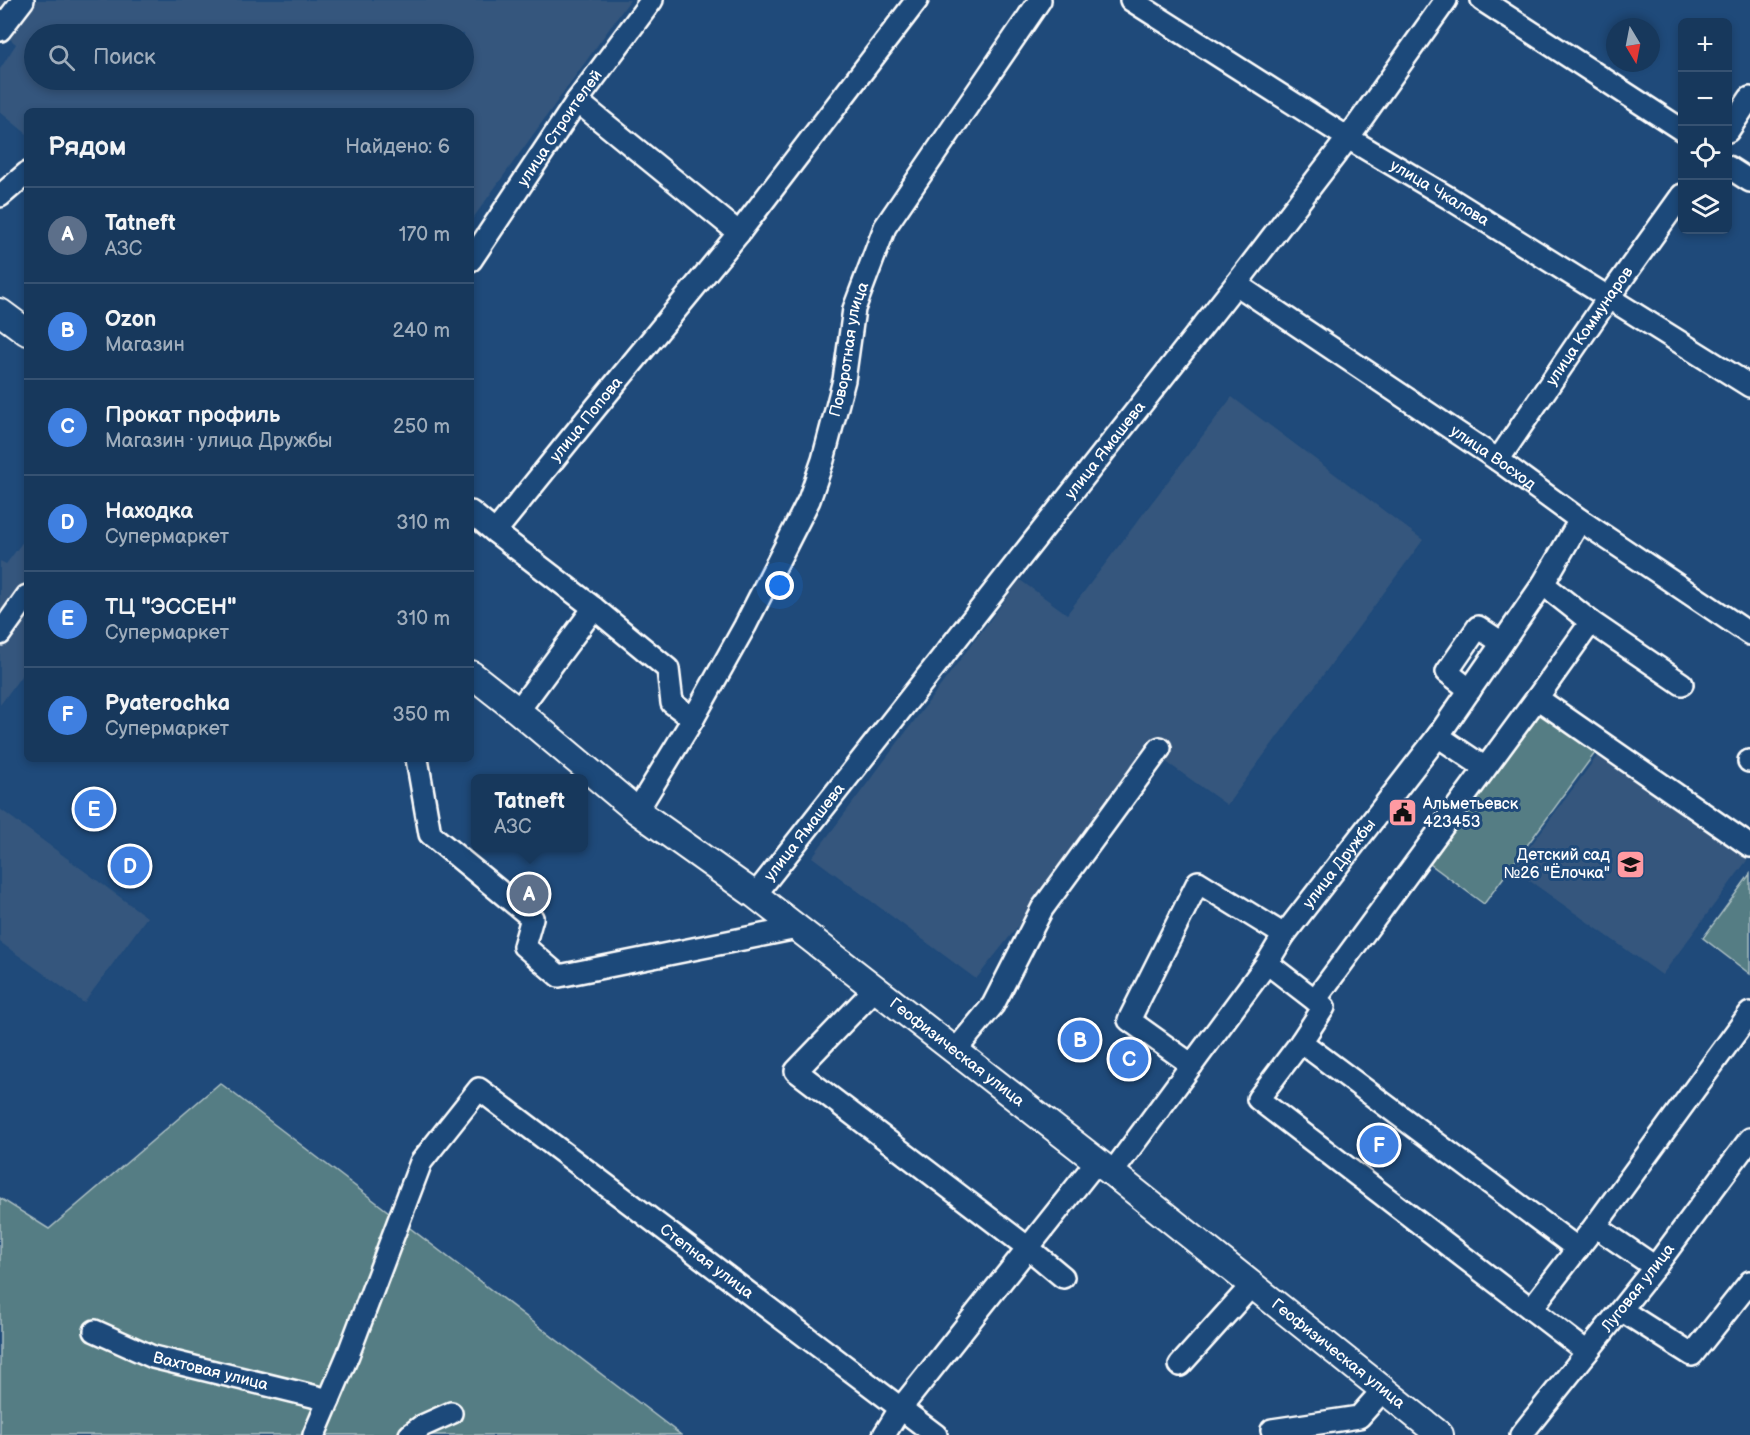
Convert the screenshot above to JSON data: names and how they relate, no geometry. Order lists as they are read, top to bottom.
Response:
{
  "streets": {
    "main road": ["Геофизическая улица"],
    "street": [
      "улица Строителей",
      "улица Чкалова",
      "улица Коммунаров",
      "Поворотная улица",
      "улица Попова",
      "улица Ямашева",
      "улица Восход",
      "улица Дружбы",
      "Степная улица",
      "Луговая улица",
      "Вахтовая улица"
    ]
  },
  "crossings": [
    ["улица Чкалова", "улица Коммунаров"],
    ["улица Чкалова", "улица Ямашева"],
    ["улица Коммунаров", "улица Восход"],
    ["улица Ямашева", "улица Восход"],
    ["улица Ямашева", "Геофизическая улица"],
    ["улица Восход", "улица Дружбы"],
    ["улица Дружбы", "Геофизическая улица"],
    ["улица Дружбы", "Степная улица"],
    ["Степная улица", "Вахтовая улица"]
  ],
  "places": {
    "public building": ["Альметьевск 423453"],
    "school or university": ["Детский сад №26 \"Ёлочка\""]
  },
  "north": "bottom",
  "page": {
    "map_buttons": ["+", "−"],
    "search": "Поиск",
    "heading": ["Рядом", "Найдено: 6"],
    "list": [
      {
        "mark": "A",
        "name": "Tatneft",
        "note": "АЗС",
        "value": "170 m"
      },
      {
        "mark": "B",
        "name": "Ozon",
        "note": "Магазин",
        "value": "240 m"
      },
      {
        "mark": "C",
        "name": "Прокат профиль",
        "note": "Магазин · улица Дружбы",
        "value": "250 m"
      },
      {
        "mark": "D",
        "name": "Находка",
        "note": "Супермаркет",
        "value": "310 m"
      },
      {
        "mark": "E",
        "name": "ТЦ \"ЭССЕН\"",
        "note": "Супермаркет",
        "value": "310 m"
      },
      {
        "mark": "F",
        "name": "Pyaterochka",
        "note": "Супермаркет",
        "value": "350 m"
      }
    ],
    "popup": ["Tatneft", "АЗС"],
    "pins": [
      "E",
      "D",
      "A",
      "B",
      "C",
      "F"
    ]
  }
}
